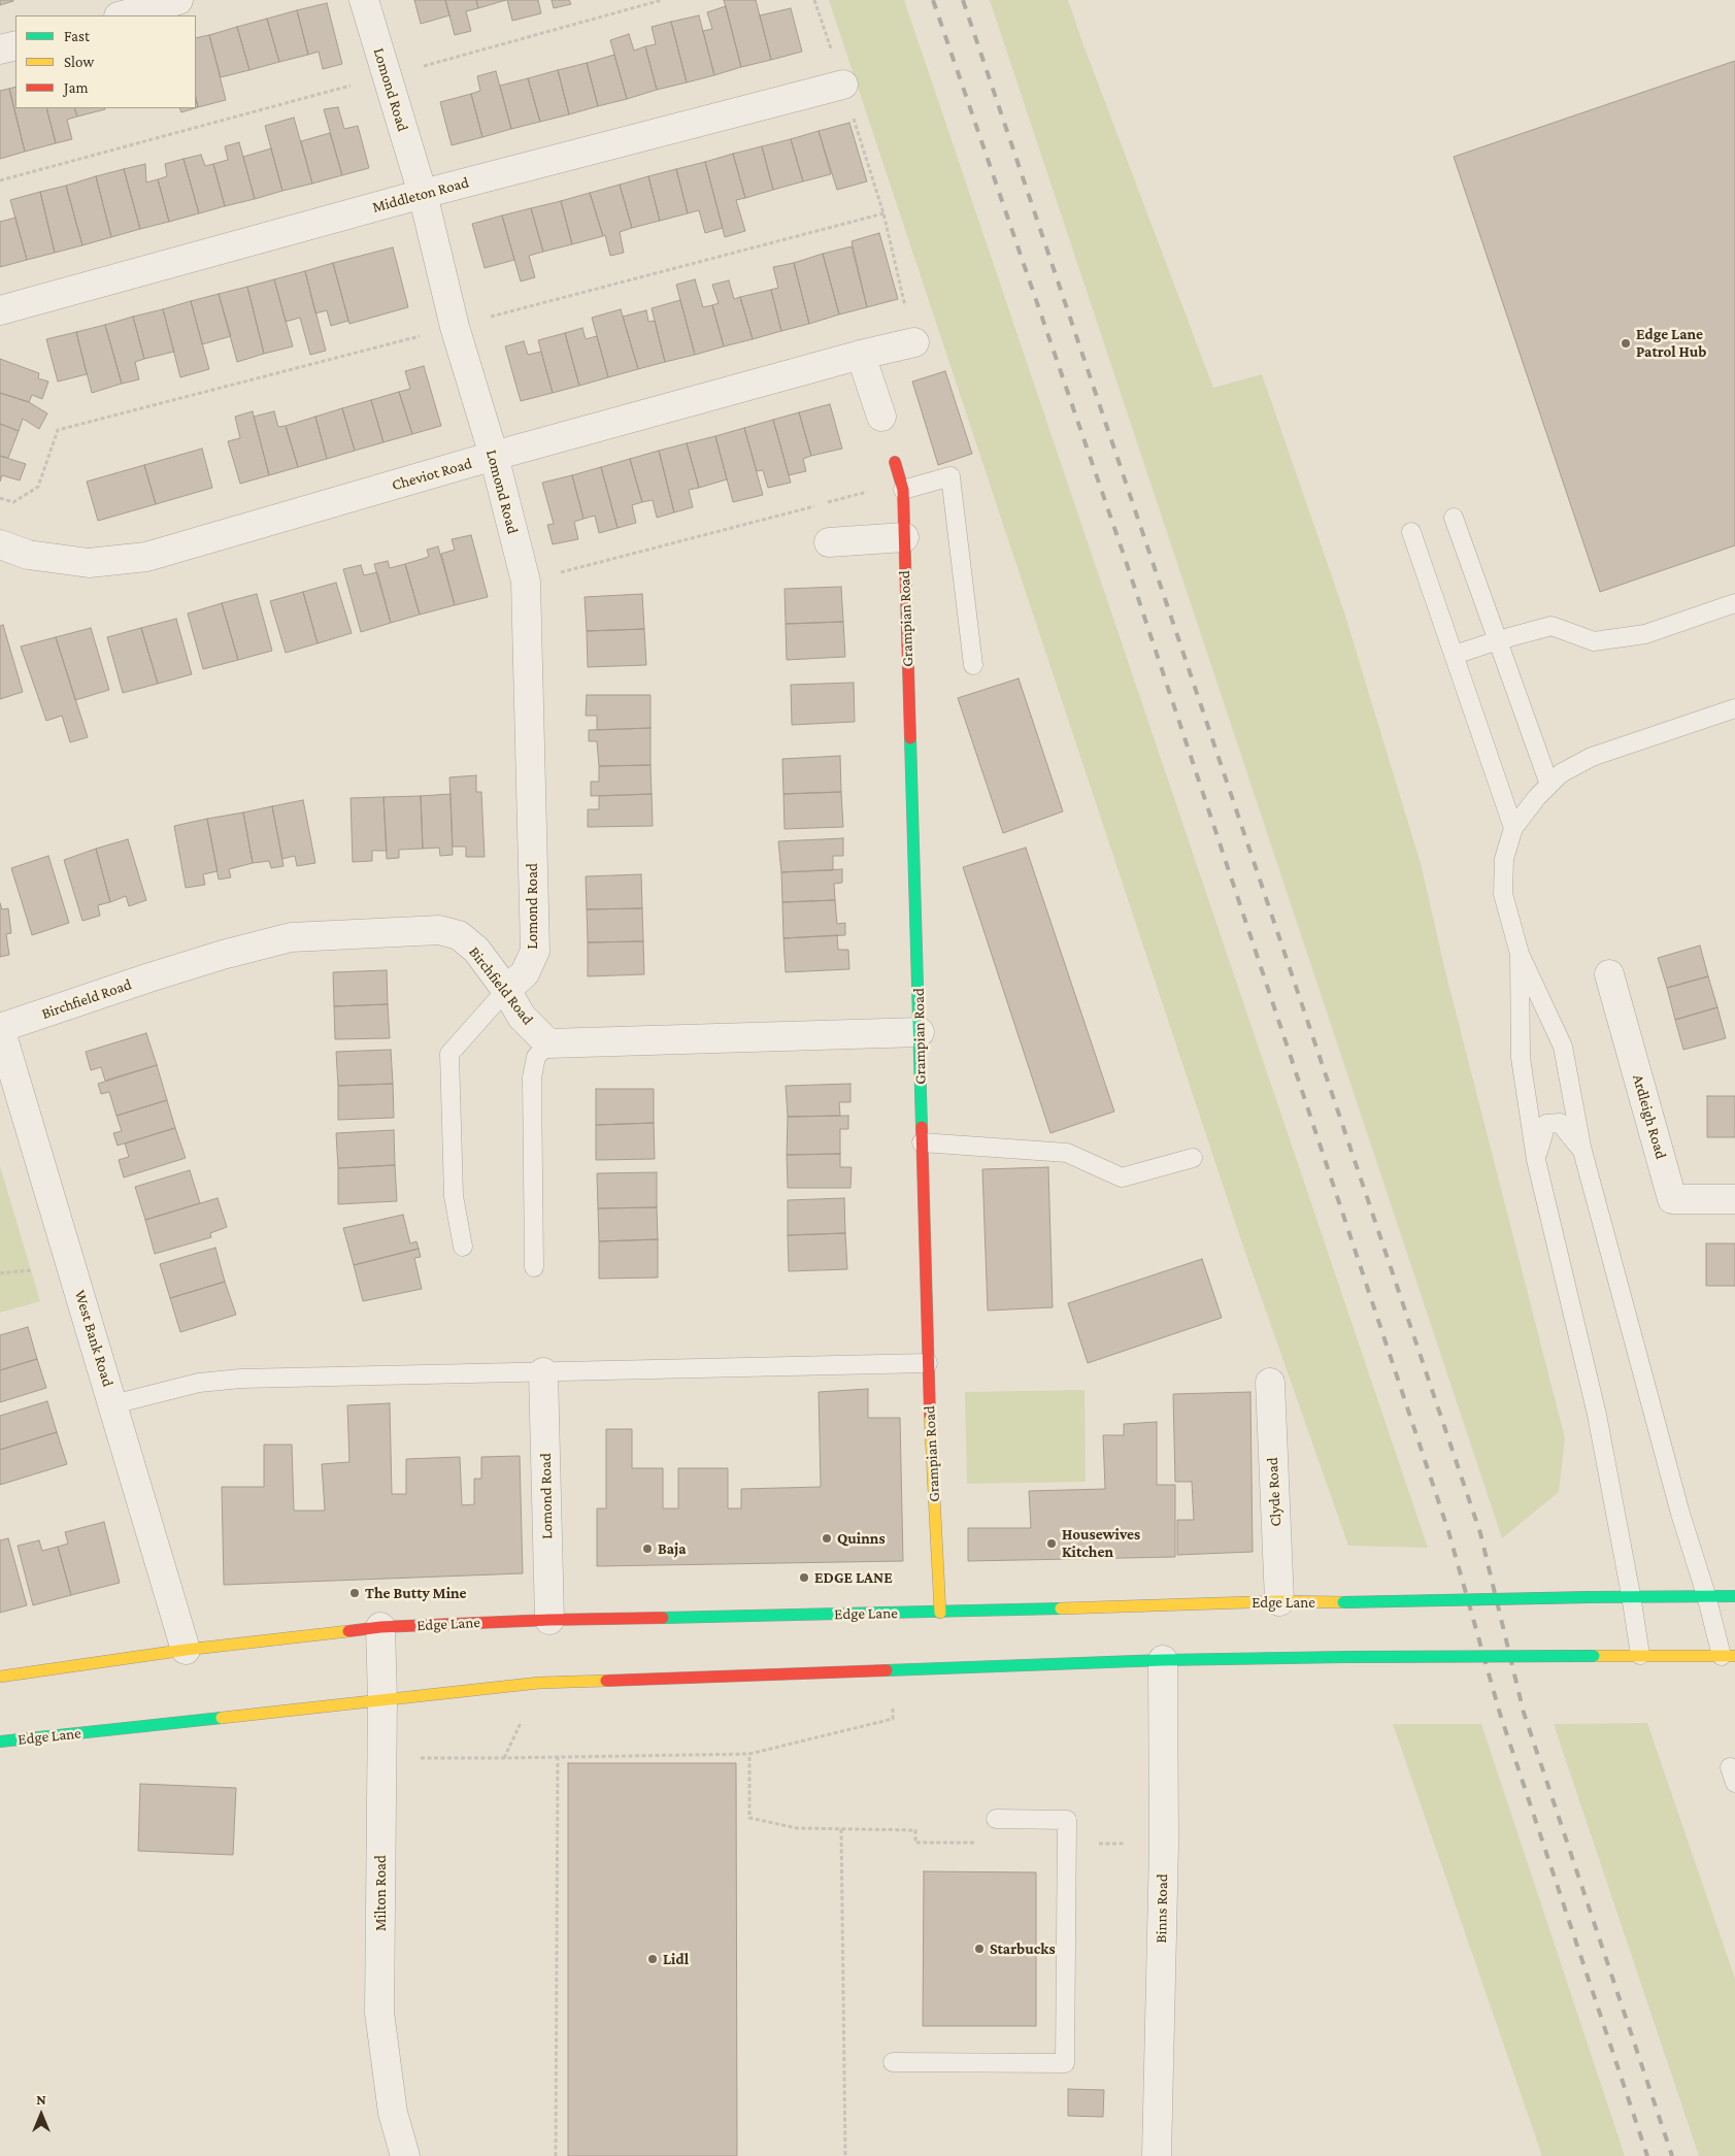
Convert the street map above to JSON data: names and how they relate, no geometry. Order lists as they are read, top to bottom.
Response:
{
  "streets": {
    "main road": ["Grampian Road", "Edge Lane"],
    "street": [
      "Lomond Road",
      "Middleton Road",
      "Cheviot Road",
      "Birchfield Road",
      "Ardleigh Road",
      "West Bank Road",
      "Clyde Road",
      "Milton Road",
      "Binns Road"
    ]
  },
  "crossings": [
    ["Lomond Road", "Middleton Road"],
    ["Lomond Road", "Cheviot Road"],
    ["Lomond Road", "Birchfield Road"],
    ["Lomond Road", "Edge Lane"],
    ["Grampian Road", "Edge Lane"],
    ["Birchfield Road", "West Bank Road"],
    ["West Bank Road", "Edge Lane"],
    ["Clyde Road", "Edge Lane"],
    ["Edge Lane", "Milton Road"],
    ["Edge Lane", "Binns Road"]
  ],
  "places": [
    "Edge Lane Patrol Hub",
    "Quinns",
    "Housewives Kitchen",
    "Baja",
    "EDGE LANE",
    "The Butty Mine",
    "Starbucks",
    "Lidl"
  ],
  "legend": ["Fast", "Slow", "Jam"],
  "north": "top"
}
